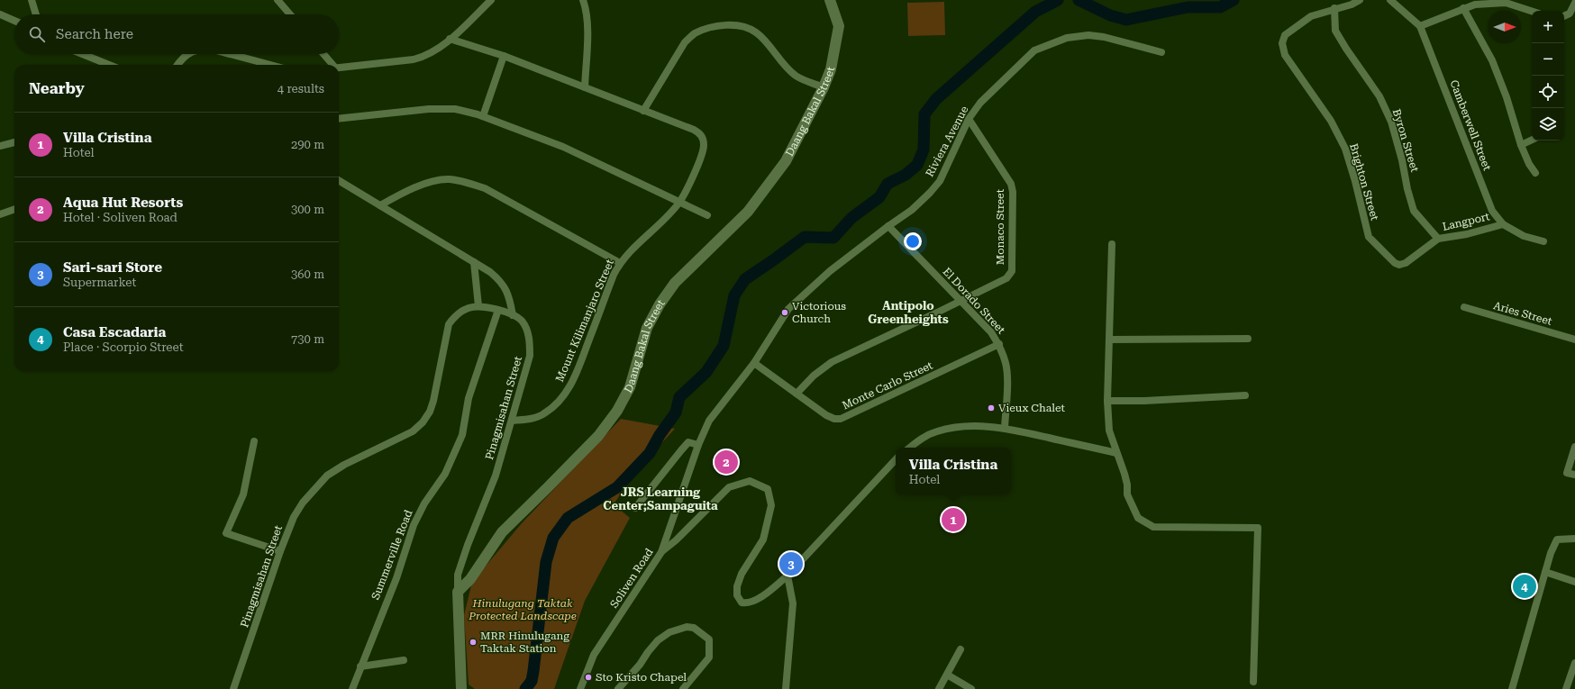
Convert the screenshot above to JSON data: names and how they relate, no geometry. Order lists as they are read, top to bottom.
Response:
{
  "streets": {
    "street": [
      "Daang Bakal Street",
      "Camberwell Street",
      "Byron Street",
      "Riviera Avenue",
      "Brighton Street",
      "Langport",
      "Monaco Street",
      "El Dorado Street",
      "Aries Street",
      "Mount Kilimanjaro Street",
      "Monte Carlo Street",
      "Pinagmisahan Street",
      "Summerville Road",
      "Soliven Road"
    ]
  },
  "crossings": [
    ["Daang Bakal Street", "Pinagmisahan Street"],
    ["Camberwell Street", "Langport"],
    ["Byron Street", "Brighton Street"],
    ["Byron Street", "Langport"],
    ["Riviera Avenue", "Monaco Street"],
    ["Riviera Avenue", "El Dorado Street"],
    ["Riviera Avenue", "Monte Carlo Street"],
    ["Riviera Avenue", "Soliven Road"],
    ["Brighton Street", "Langport"],
    ["Monaco Street", "El Dorado Street"],
    ["Monaco Street", "Monte Carlo Street"],
    ["El Dorado Street", "Monte Carlo Street"],
    ["Mount Kilimanjaro Street", "Pinagmisahan Street"],
    ["Monte Carlo Street", "Soliven Road"],
    ["Pinagmisahan Street", "Summerville Road"]
  ],
  "districts": ["Antipolo Greenheights", "JRS Learning Center;Sampaguita"],
  "parks": ["Hinulugang Taktak Protected Landscape"],
  "places": [
    "Victorious Church",
    "Vieux Chalet",
    "MRR Hinulugang Taktak Station",
    "Sto Kristo Chapel"
  ],
  "north": "right",
  "page": {
    "map_buttons": ["+", "−"],
    "search": "Search here",
    "heading": ["Nearby", "4 results"],
    "list": [
      {
        "mark": "1",
        "name": "Villa Cristina",
        "note": "Hotel",
        "value": "290 m"
      },
      {
        "mark": "2",
        "name": "Aqua Hut Resorts",
        "note": "Hotel · Soliven Road",
        "value": "300 m"
      },
      {
        "mark": "3",
        "name": "Sari-sari Store",
        "note": "Supermarket",
        "value": "360 m"
      },
      {
        "mark": "4",
        "name": "Casa Escadaria",
        "note": "Place · Scorpio Street",
        "value": "730 m"
      }
    ],
    "popup": ["Villa Cristina", "Hotel"],
    "pins": [
      "2",
      "1",
      "3",
      "4"
    ]
  }
}
